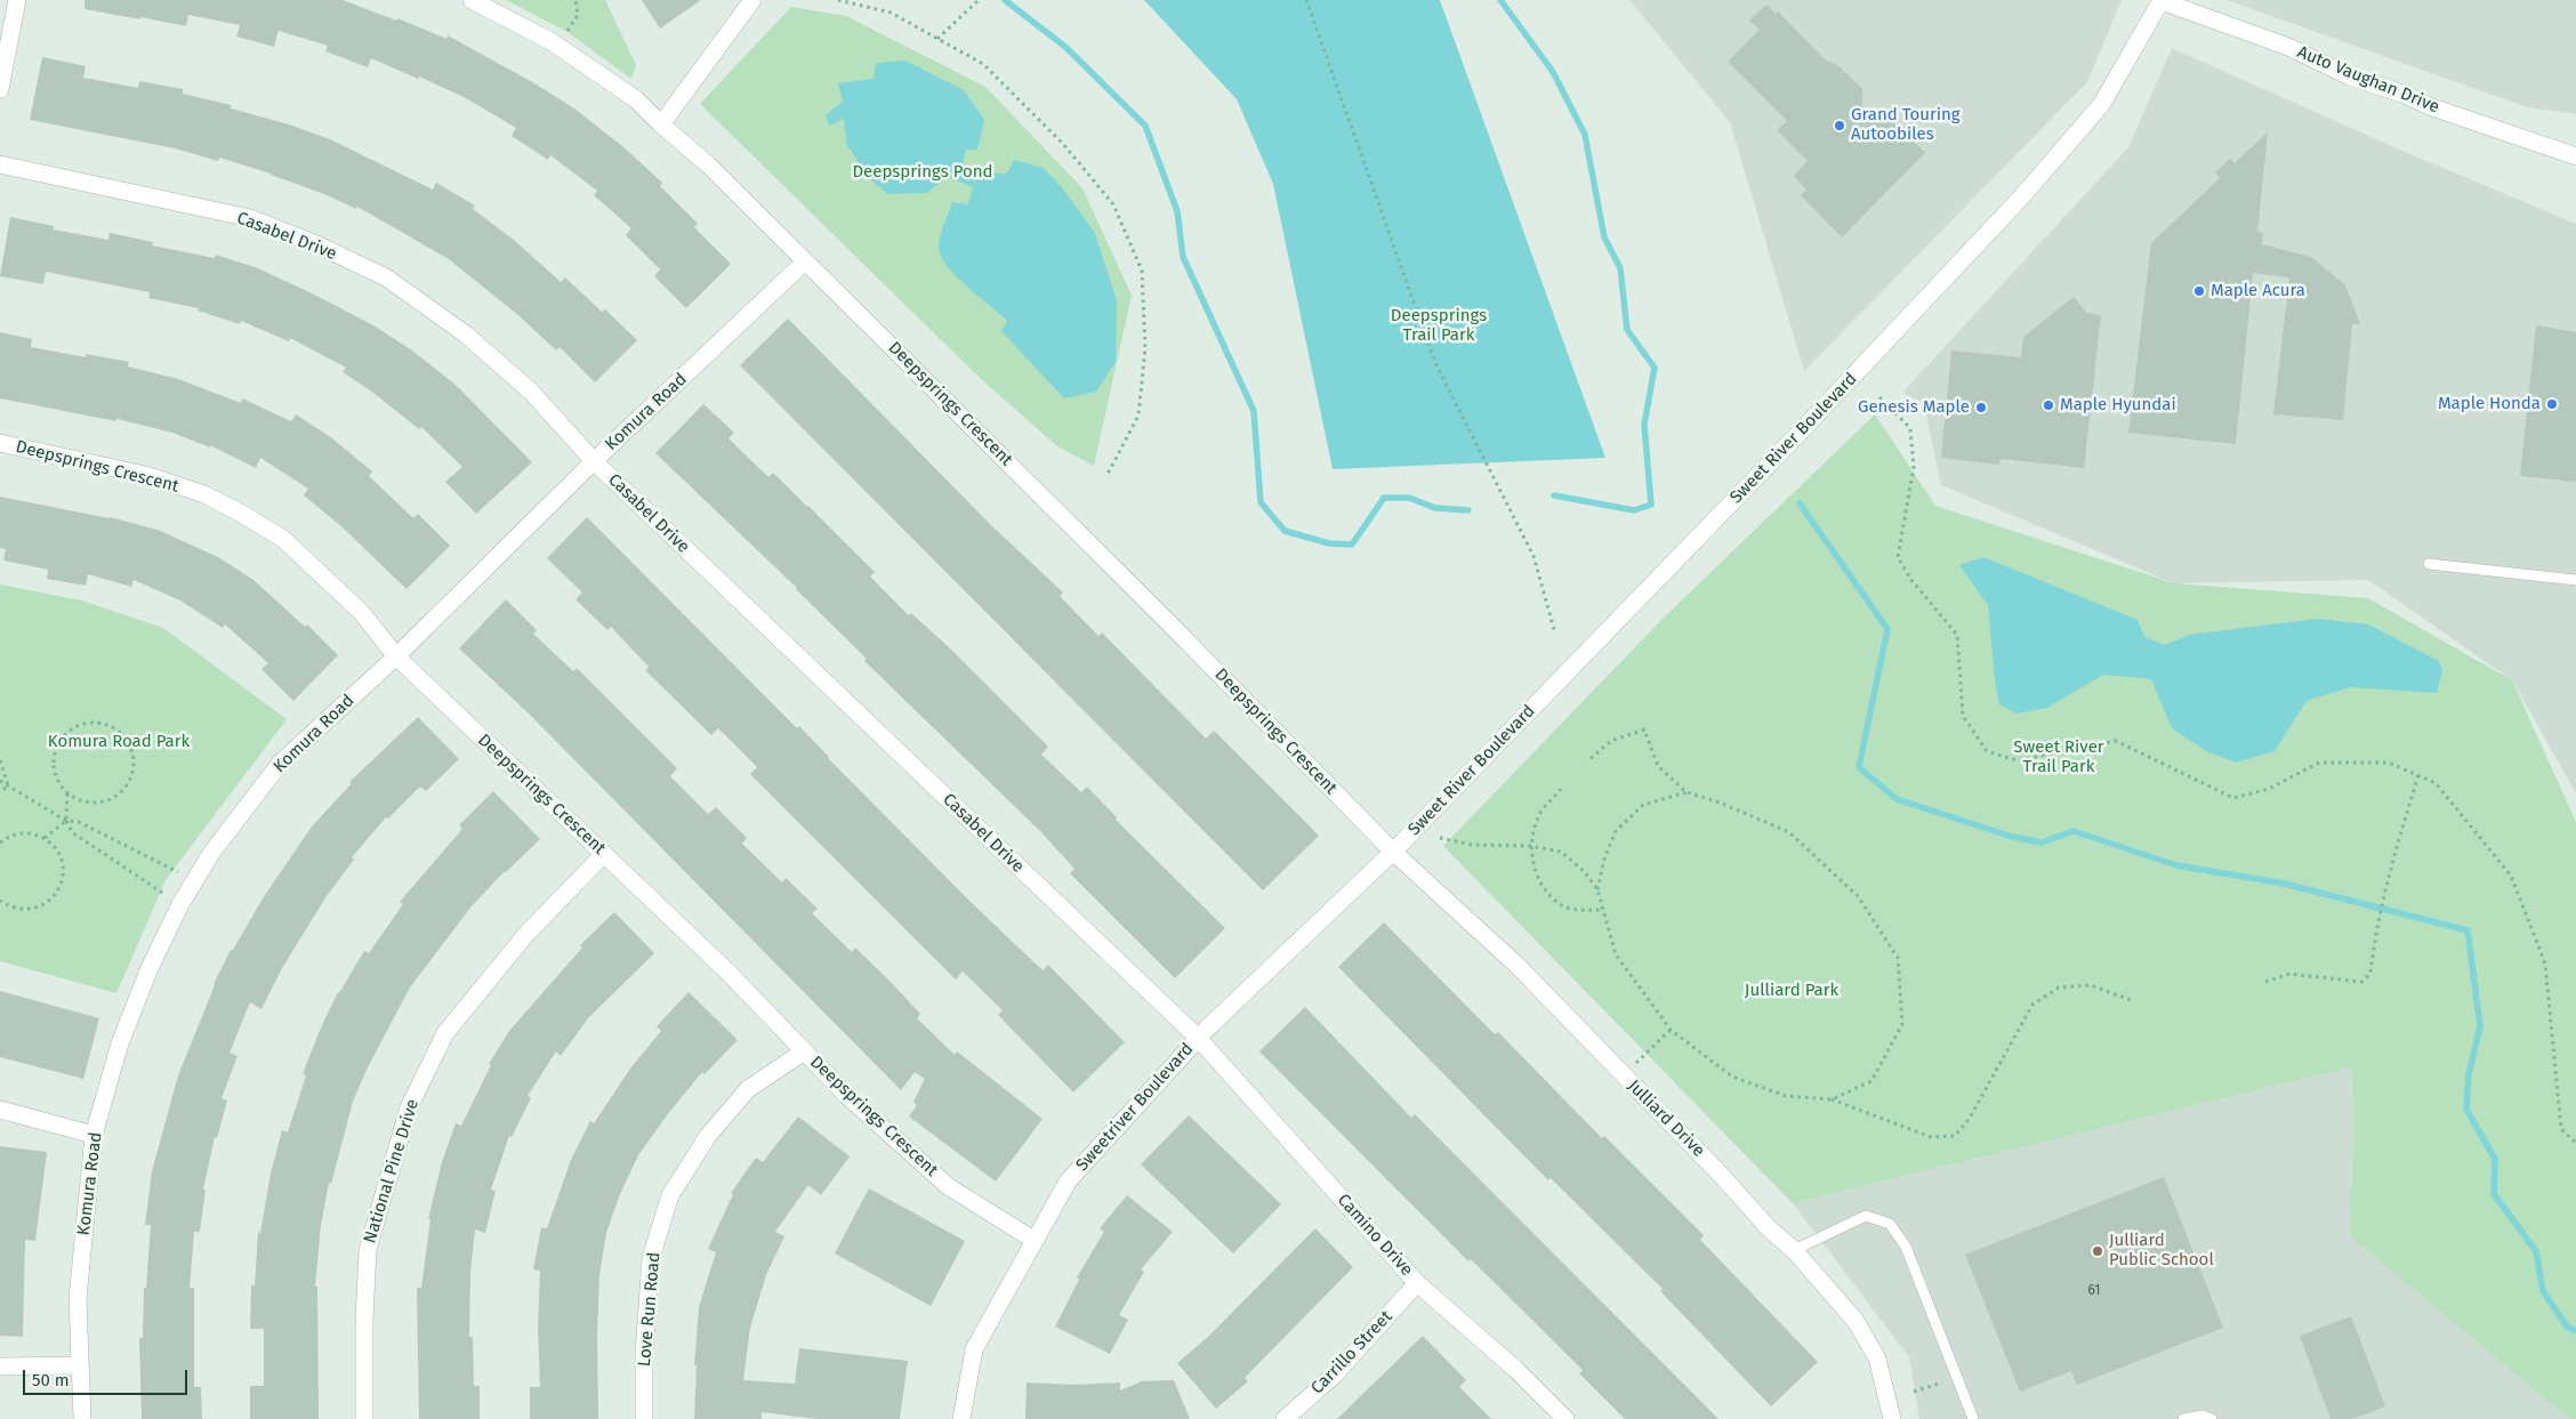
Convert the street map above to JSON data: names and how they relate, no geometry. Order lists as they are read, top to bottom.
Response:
{
  "streets": {
    "street": [
      "Auto Vaughan Drive",
      "Casabel Drive",
      "Deepsprings Crescent",
      "Komura Road",
      "Sweet River Boulevard",
      "Sweetriver Boulevard",
      "Julliard Drive",
      "National Pine Drive",
      "Camino Drive",
      "Love Run Road",
      "Carrillo Street"
    ]
  },
  "crossings": [
    ["Auto Vaughan Drive", "Sweet River Boulevard"],
    ["Casabel Drive", "Komura Road"],
    ["Casabel Drive", "Sweetriver Boulevard"],
    ["Casabel Drive", "Camino Drive"],
    ["Deepsprings Crescent", "Komura Road"],
    ["Deepsprings Crescent", "Sweet River Boulevard"],
    ["Deepsprings Crescent", "Sweetriver Boulevard"],
    ["Deepsprings Crescent", "Julliard Drive"],
    ["Deepsprings Crescent", "National Pine Drive"],
    ["Deepsprings Crescent", "Love Run Road"],
    ["Sweet River Boulevard", "Sweetriver Boulevard"],
    ["Sweet River Boulevard", "Julliard Drive"],
    ["Sweetriver Boulevard", "Julliard Drive"],
    ["Sweetriver Boulevard", "Camino Drive"],
    ["Camino Drive", "Carrillo Street"]
  ],
  "parks": [
    "Deepsprings Pond",
    "Deepsprings Trail Park",
    "Komura Road Park",
    "Sweet River Trail Park",
    "Julliard Park"
  ],
  "places": [
    "Grand Touring Autoobiles",
    "Maple Acura",
    "Maple Honda",
    "Maple Hyundai",
    "Genesis Maple",
    "Julliard Public School"
  ],
  "house_numbers": ["61"],
  "scale_bar": "50 m"
}
